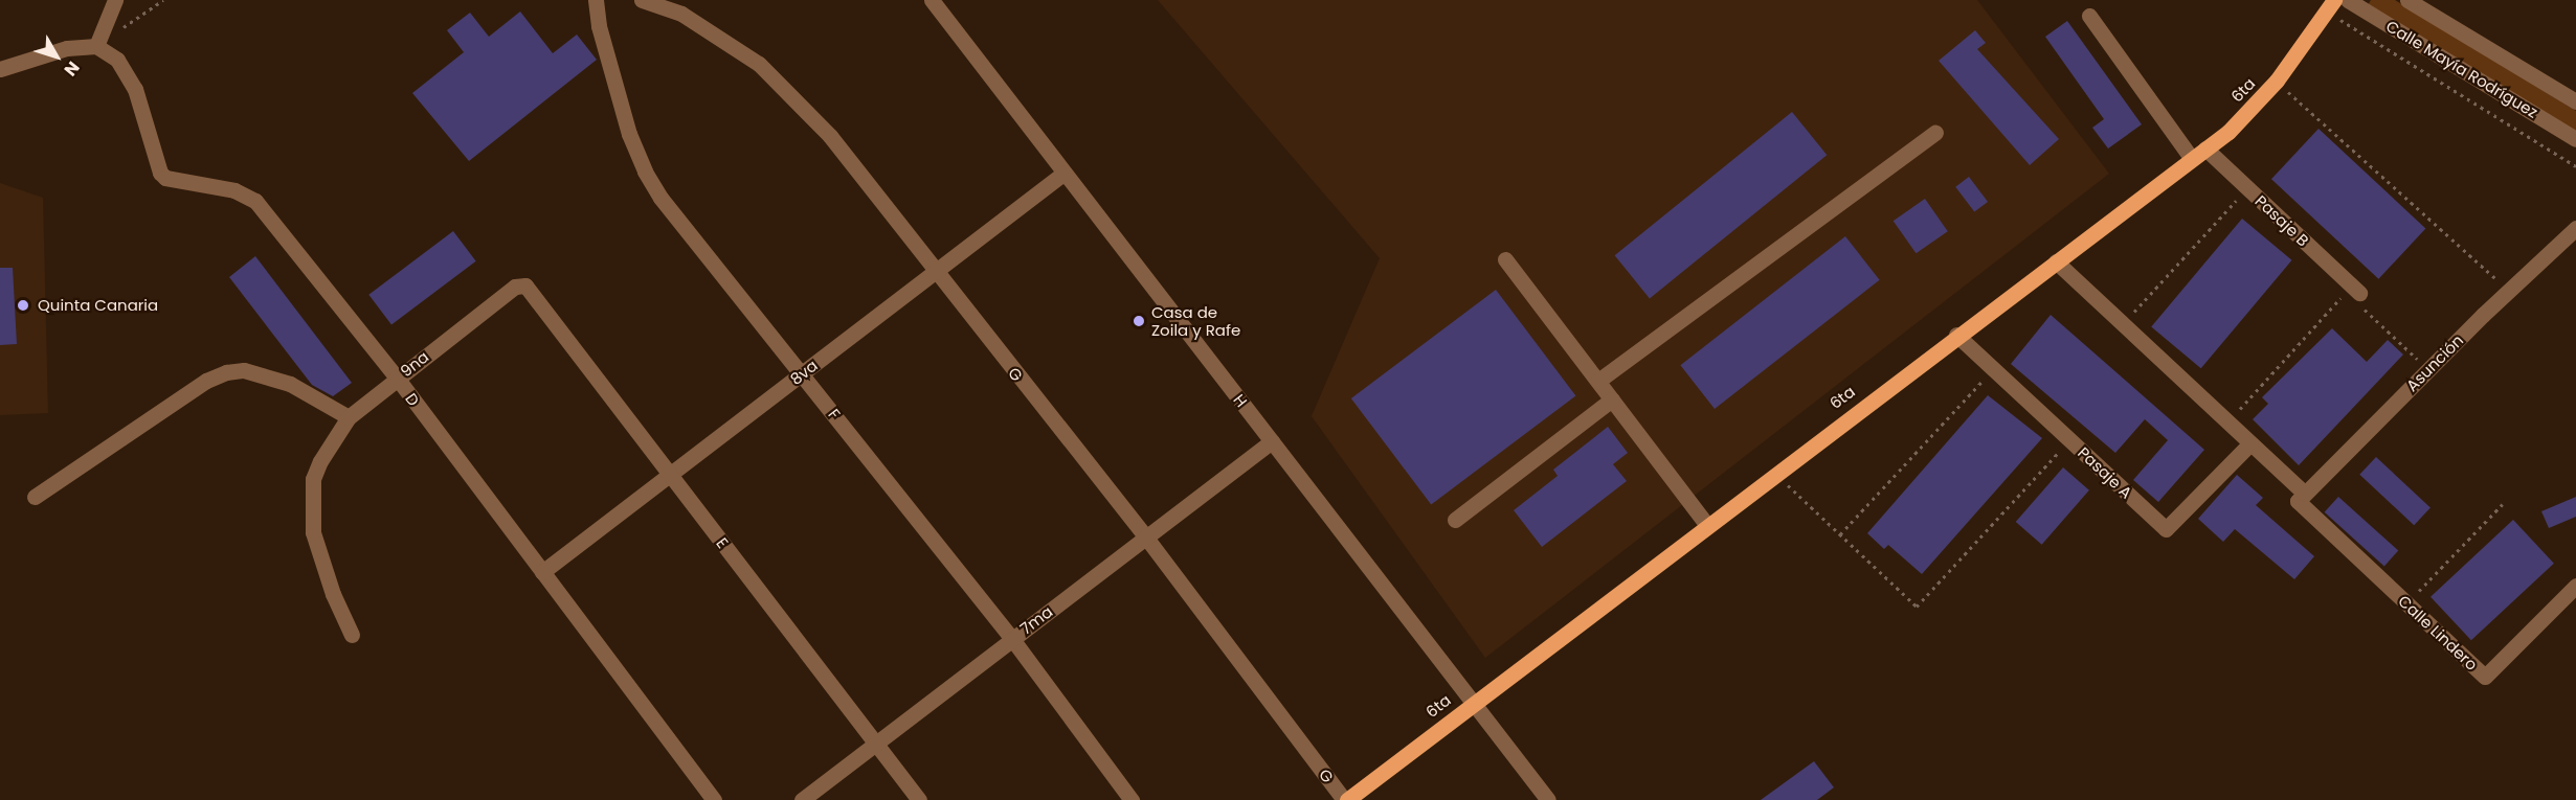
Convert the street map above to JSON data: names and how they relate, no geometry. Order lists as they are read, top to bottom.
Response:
{
  "streets": {
    "main road": ["6ta"],
    "street": [
      "Calle Mayía Rodríguez",
      "Pasaje B",
      "Asunción",
      "9na",
      "8va",
      "G",
      "D",
      "H",
      "F",
      "Pasaje A",
      "E",
      "7ma",
      "Calle Lindero"
    ]
  },
  "crossings": [
    ["6ta", "Pasaje B"],
    ["6ta", "G"],
    ["6ta", "H"],
    ["6ta", "Pasaje A"],
    ["6ta", "Calle Lindero"],
    ["Asunción", "Calle Lindero"],
    ["9na", "D"],
    ["9na", "E"],
    ["8va", "G"],
    ["8va", "D"],
    ["8va", "H"],
    ["8va", "F"],
    ["8va", "E"],
    ["G", "7ma"],
    ["H", "7ma"],
    ["F", "7ma"],
    ["Pasaje A", "Calle Lindero"],
    ["E", "7ma"]
  ],
  "places": ["Quinta Canaria", "Casa de Zoila y Rafe"],
  "north": "bottom right"
}
